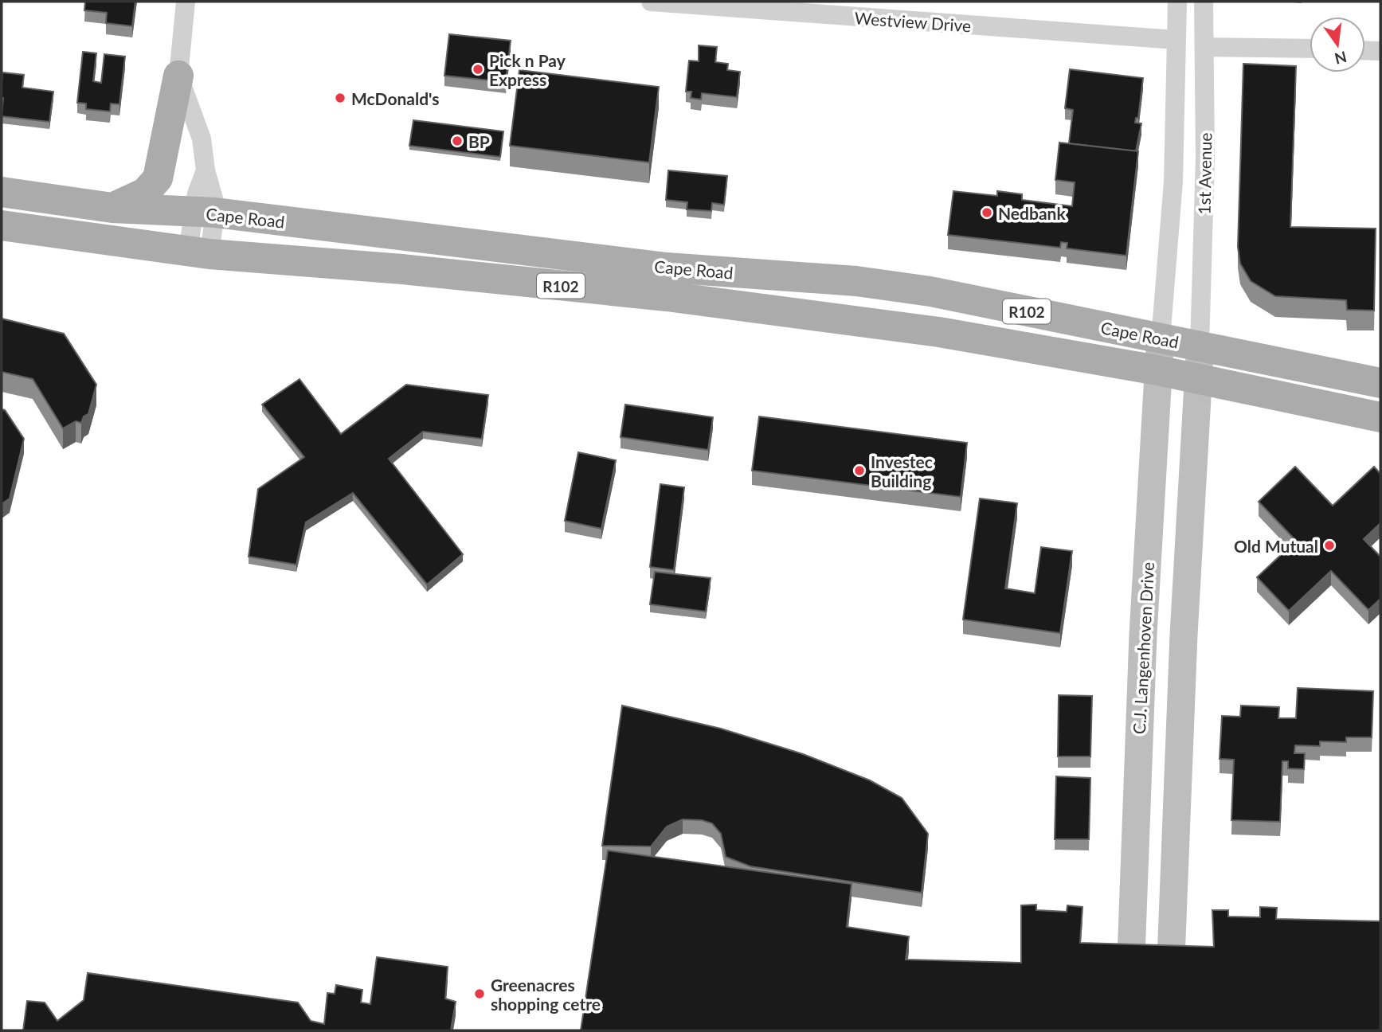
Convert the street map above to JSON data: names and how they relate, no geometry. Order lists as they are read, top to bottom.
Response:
{
  "streets": {
    "main road": ["Cape Road", "R102", "C.J. Langenhoven Drive"],
    "street": ["Westview Drive", "1st Avenue"]
  },
  "crossings": [
    ["Westview Drive", "1st Avenue"],
    ["1st Avenue", "Cape Road"],
    ["1st Avenue", "C.J. Langenhoven Drive"],
    ["Cape Road", "C.J. Langenhoven Drive"]
  ],
  "places": [
    "Pick n Pay Express",
    "McDonald's",
    "BP",
    "Nedbank",
    "Investec Building",
    "Old Mutual",
    "Greenacres shopping cetre"
  ],
  "north": "bottom"
}
